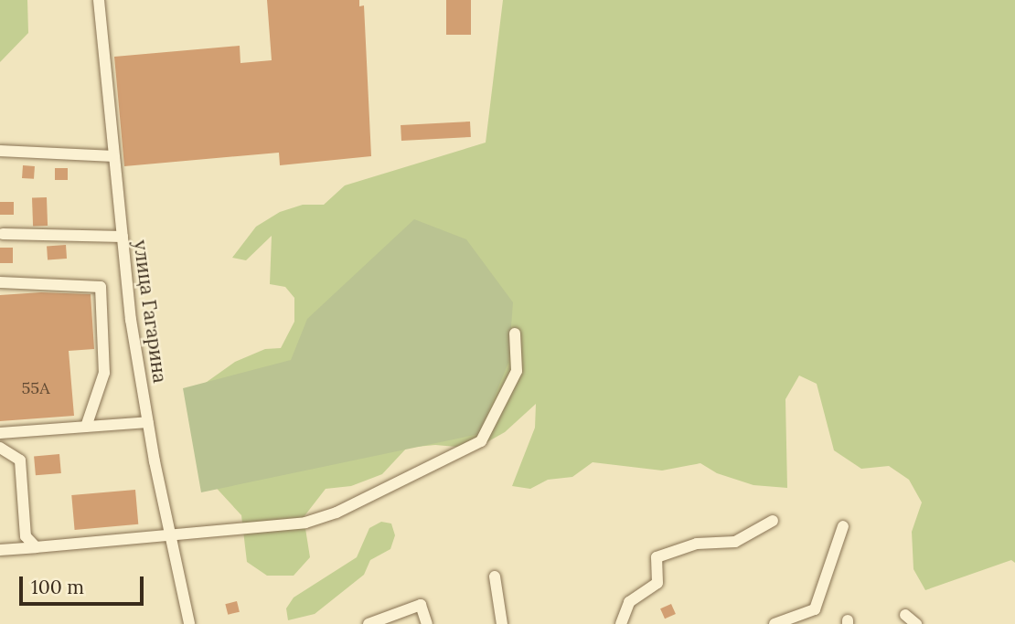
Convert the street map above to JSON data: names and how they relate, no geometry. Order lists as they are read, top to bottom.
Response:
{
  "streets": {
    "street": ["улица Гагарина"]
  },
  "house_numbers": ["55А"],
  "scale_bar": "100 m"
}
